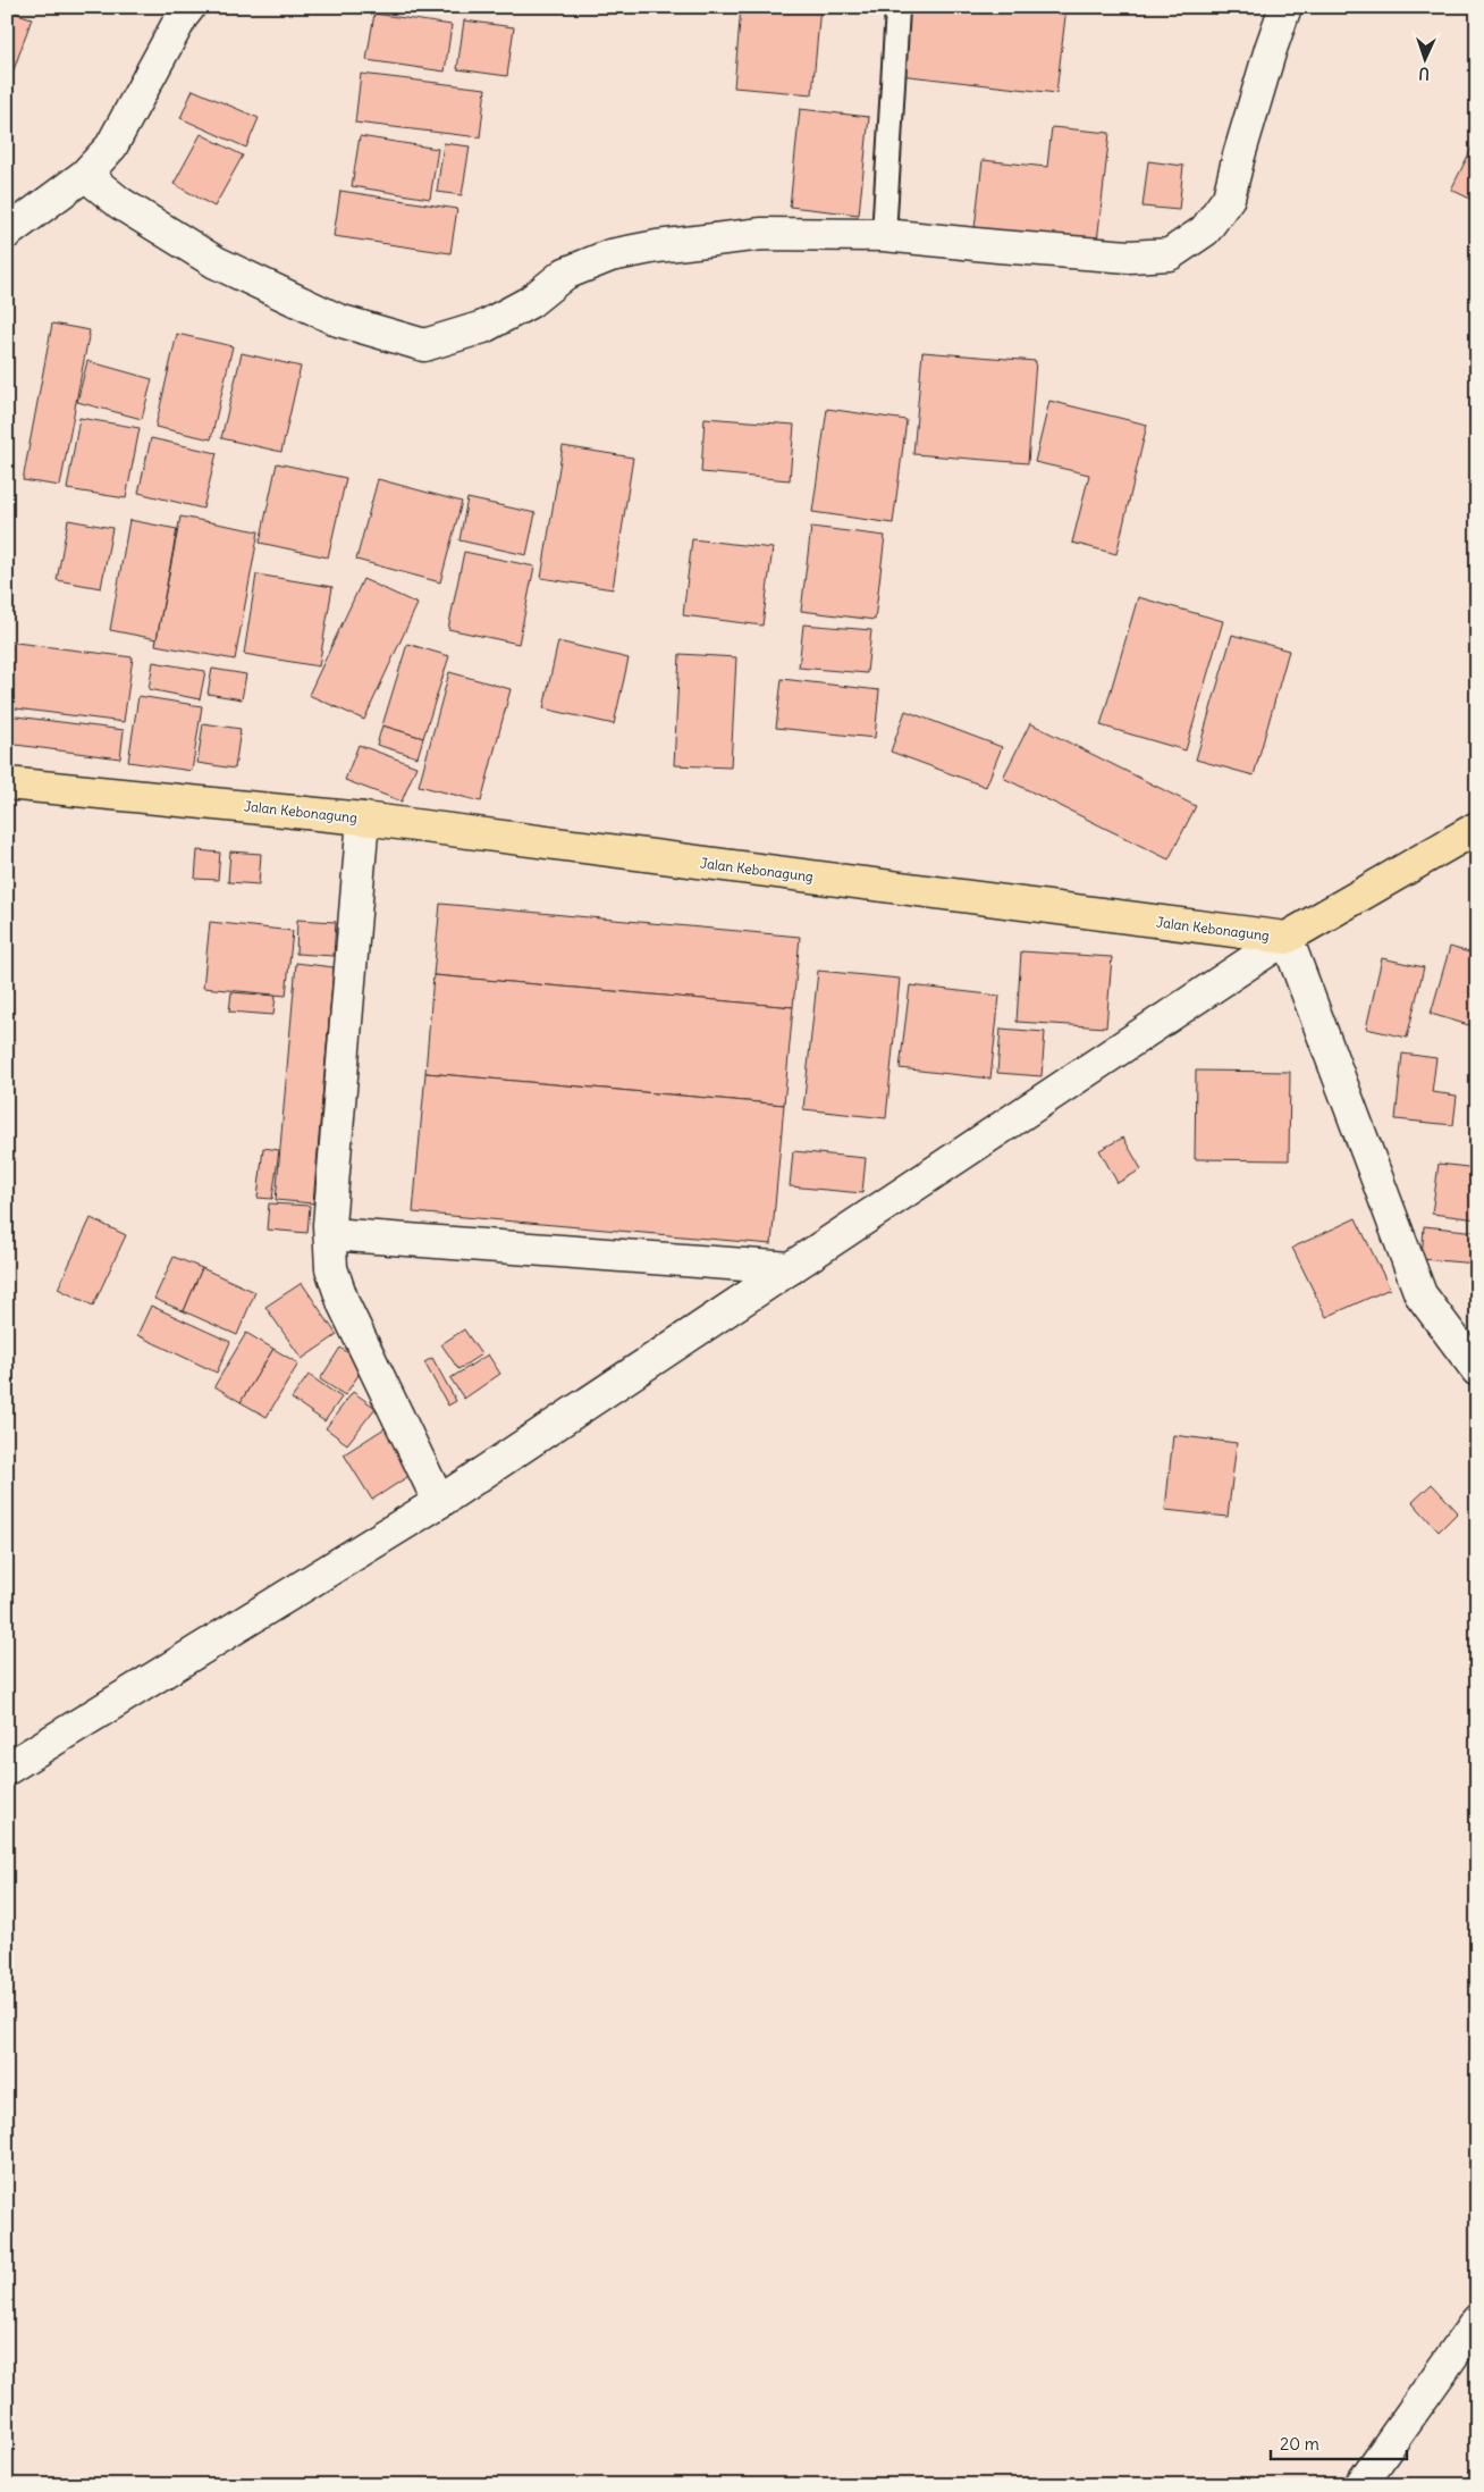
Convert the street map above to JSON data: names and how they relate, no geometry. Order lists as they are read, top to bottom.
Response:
{
  "streets": {
    "main road": ["Jalan Kebonagung"]
  },
  "scale_bar": "20 m",
  "north": "bottom"
}
